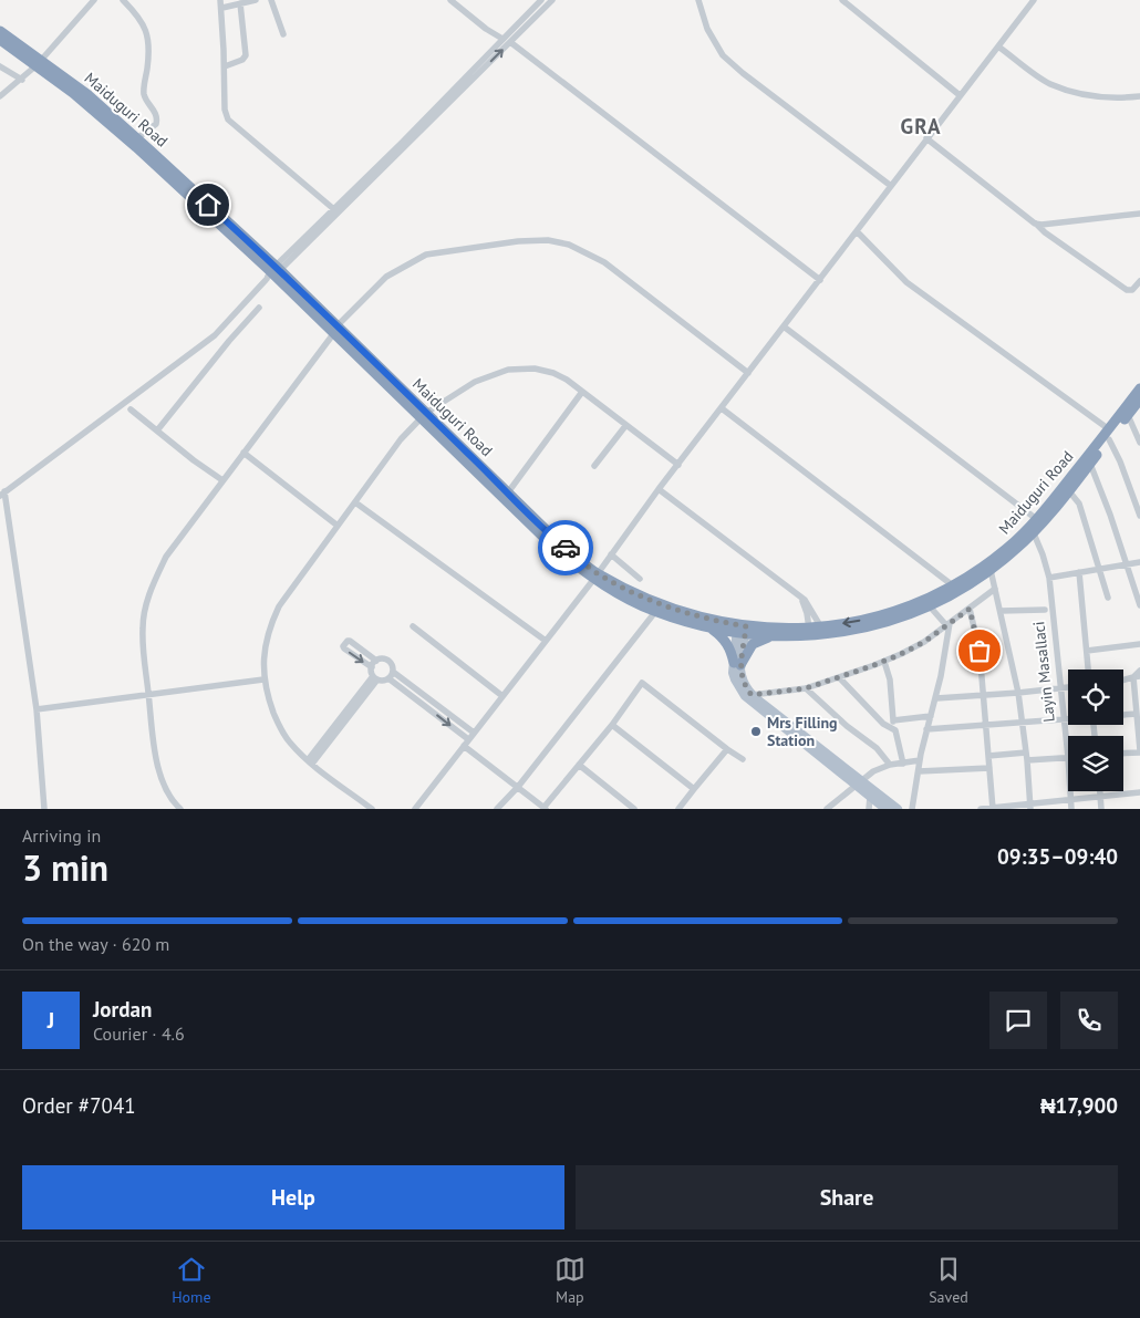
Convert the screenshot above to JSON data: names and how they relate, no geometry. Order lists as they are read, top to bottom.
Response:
{
  "streets": {
    "highway": ["Maiduguri Road"],
    "street": ["Layin Masallaci"]
  },
  "crossings": [
    ["Maiduguri Road", "Layin Masallaci"]
  ],
  "districts": ["GRA"],
  "places": ["Mrs Filling Station"],
  "page": {
    "heading": ["3 min", "Arriving in", "09:35–09:40"],
    "panel": [
      "Jordan",
      "Courier · 4.6",
      "Order #7041",
      "₦17,900"
    ],
    "bar": "On the way · 620 m",
    "round": "J",
    "buttons": ["Help", "Share"],
    "tabs": ["Home", "Map", "Saved"]
  }
}
